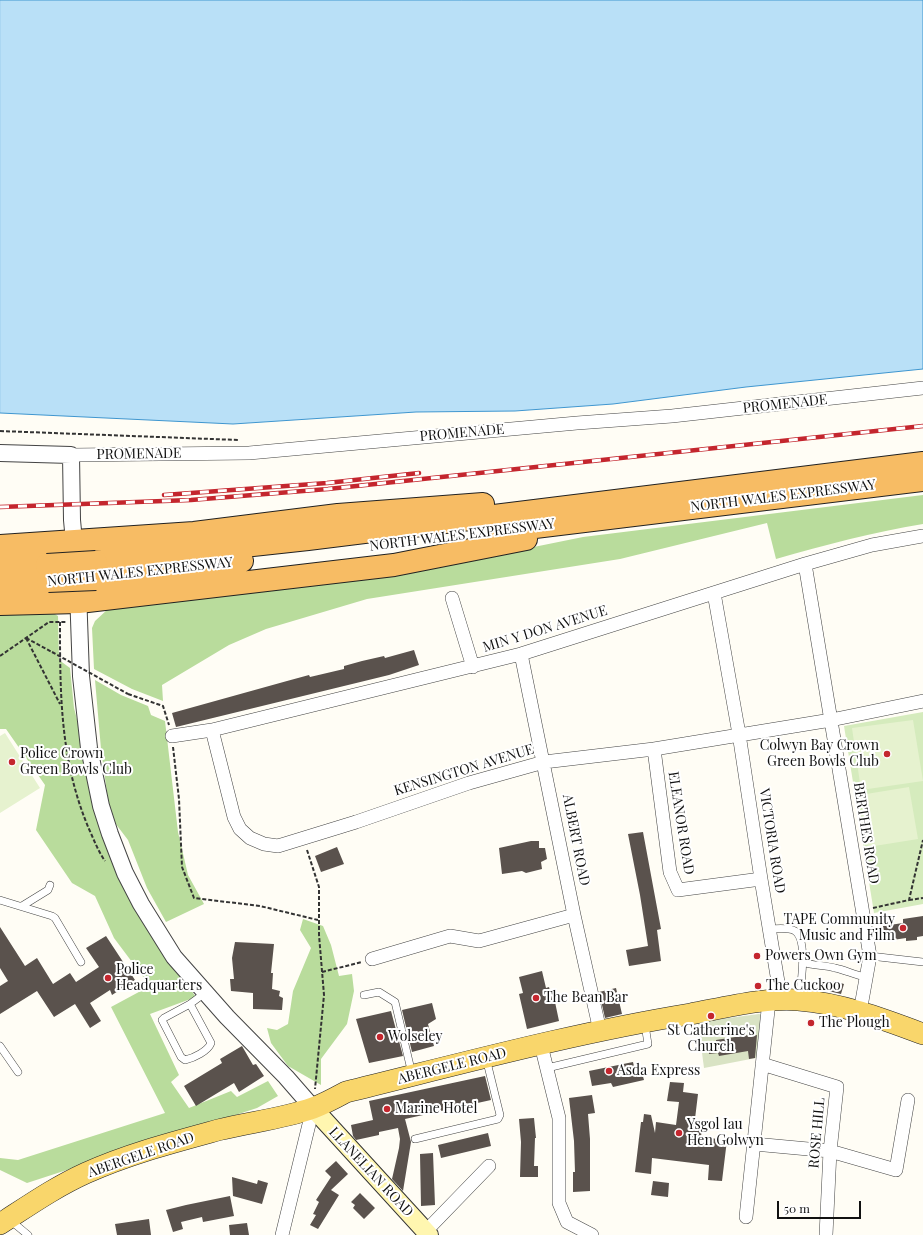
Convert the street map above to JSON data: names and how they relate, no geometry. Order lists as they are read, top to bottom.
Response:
{
  "streets": {
    "highway": ["NORTH WALES EXPRESSWAY"],
    "main road": ["ABERGELE ROAD", "LLANELIAN ROAD"],
    "street": [
      "PROMENADE",
      "MIN Y DON AVENUE",
      "KENSINGTON AVENUE",
      "ELEANOR ROAD",
      "BERTHES ROAD",
      "ALBERT ROAD",
      "VICTORIA ROAD",
      "ROSE HILL"
    ]
  },
  "crossings": [
    ["MIN Y DON AVENUE", "KENSINGTON AVENUE"],
    ["MIN Y DON AVENUE", "BERTHES ROAD"],
    ["MIN Y DON AVENUE", "ALBERT ROAD"],
    ["MIN Y DON AVENUE", "VICTORIA ROAD"],
    ["KENSINGTON AVENUE", "ELEANOR ROAD"],
    ["KENSINGTON AVENUE", "BERTHES ROAD"],
    ["KENSINGTON AVENUE", "ALBERT ROAD"],
    ["KENSINGTON AVENUE", "VICTORIA ROAD"],
    ["ELEANOR ROAD", "VICTORIA ROAD"],
    ["BERTHES ROAD", "ABERGELE ROAD"],
    ["ALBERT ROAD", "ABERGELE ROAD"],
    ["VICTORIA ROAD", "ABERGELE ROAD"],
    ["VICTORIA ROAD", "ROSE HILL"],
    ["ABERGELE ROAD", "LLANELIAN ROAD"]
  ],
  "places": [
    "Colwyn Bay Crown Green Bowls Club",
    "Police Crown Green Bowls Club",
    "TAPE Community Music and Film",
    "Powers Own Gym",
    "Police Headquarters",
    "The Cuckoo",
    "The Bean Bar",
    "St Catherine's Church",
    "The Plough",
    "Wolseley",
    "Asda Express",
    "Marine Hotel",
    "Ysgol Iau Hen Golwyn"
  ],
  "scale_bar": "50 m"
}
